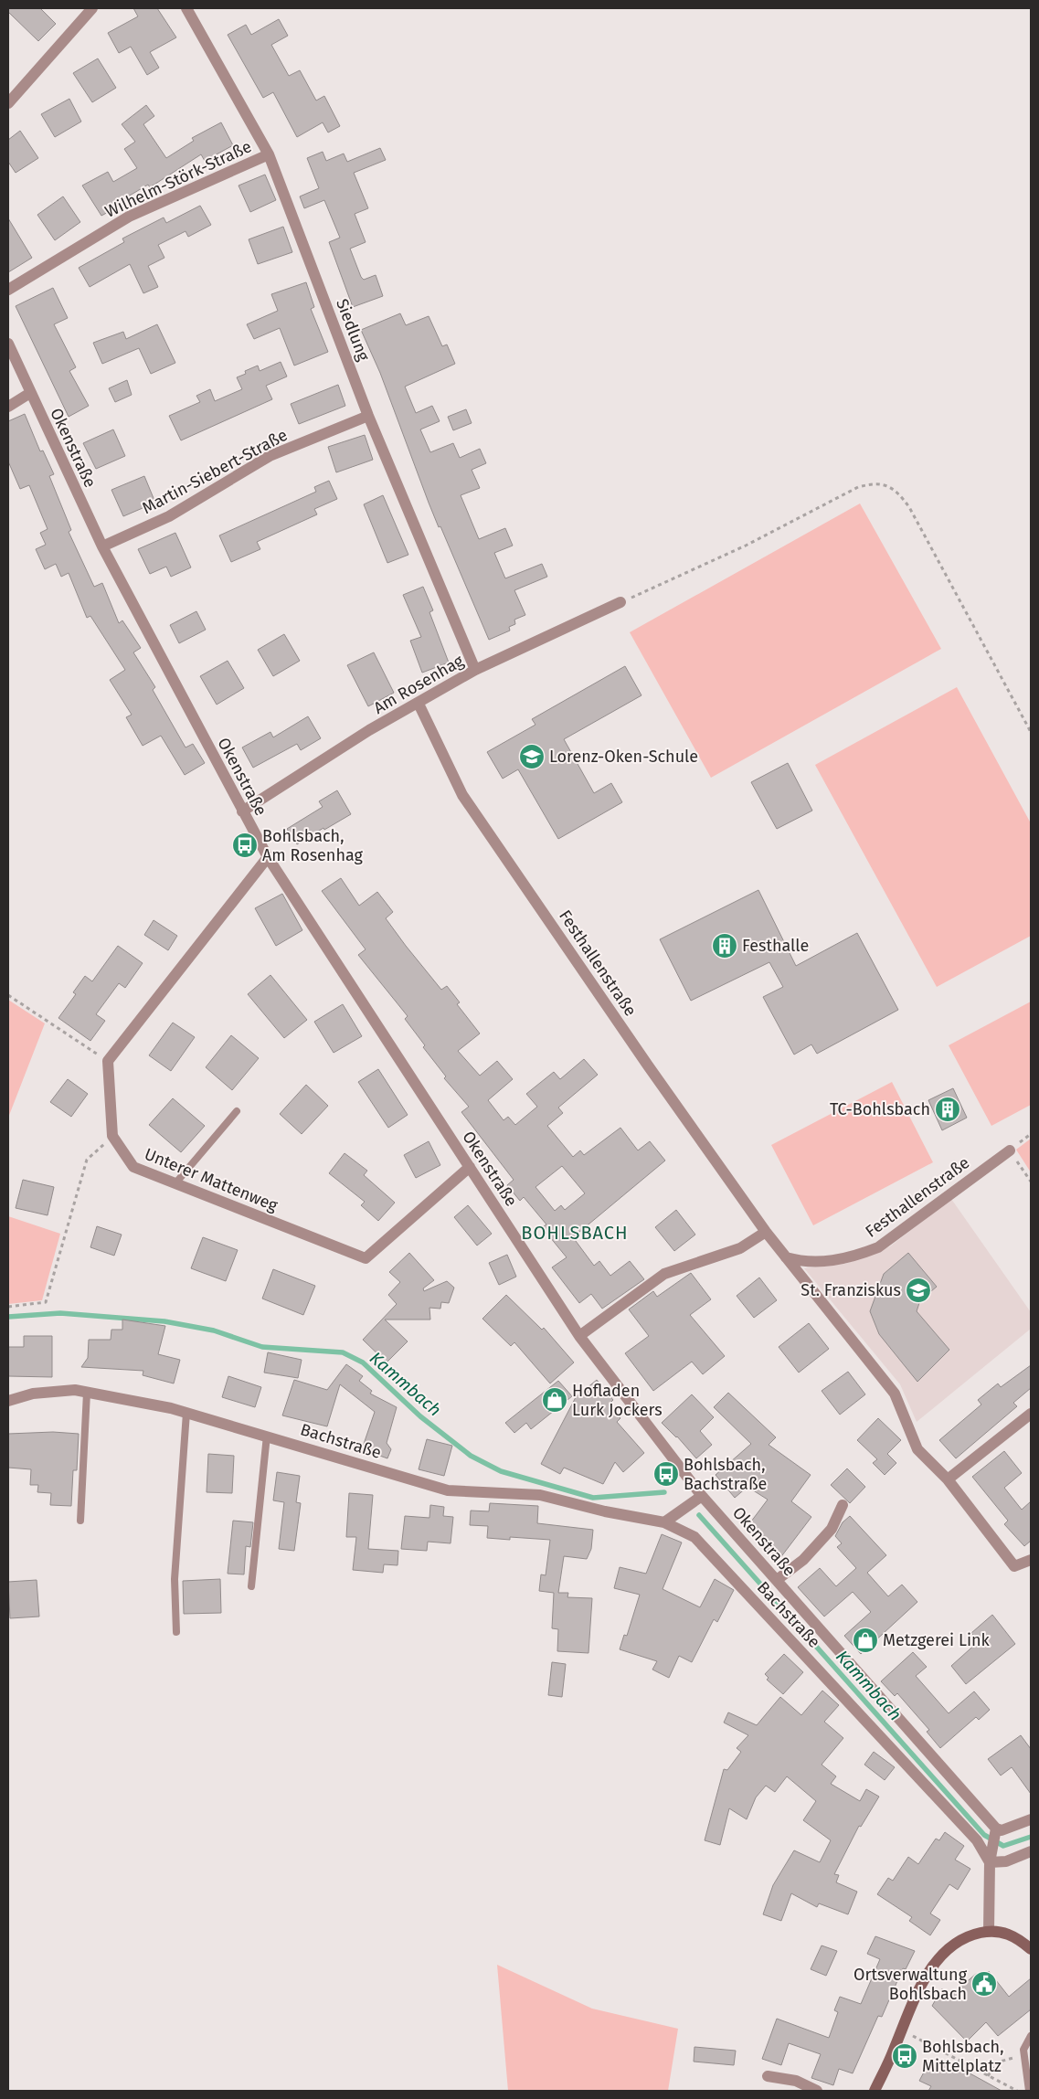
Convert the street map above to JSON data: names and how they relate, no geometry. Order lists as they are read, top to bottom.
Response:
{
  "streets": {
    "street": [
      "Wilhelm-Störk-Straße",
      "Siedlung",
      "Okenstraße",
      "Martin-Siebert-Straße",
      "Am Rosenhag",
      "Festhallenstraße",
      "Unterer Mattenweg",
      "Bachstraße"
    ]
  },
  "crossings": [
    ["Wilhelm-Störk-Straße", "Siedlung"],
    ["Siedlung", "Martin-Siebert-Straße"],
    ["Siedlung", "Am Rosenhag"],
    ["Okenstraße", "Martin-Siebert-Straße"],
    ["Okenstraße", "Am Rosenhag"],
    ["Okenstraße", "Unterer Mattenweg"],
    ["Am Rosenhag", "Festhallenstraße"]
  ],
  "districts": ["BOHLSBACH"],
  "water": ["Kammbach"],
  "places": {
    "school or university": ["Lorenz-Oken-Schule", "St. Franziskus"],
    "bus stop": ["Bohlsbach, Am Rosenhag", "Bohlsbach, Bachstraße", "Bohlsbach, Mittelplatz"],
    "building": ["Festhalle", "TC-Bohlsbach"],
    "shop": ["Hofladen Lurk Jockers", "Metzgerei Link"],
    "public building": ["Ortsverwaltung Bohlsbach"]
  }
}
